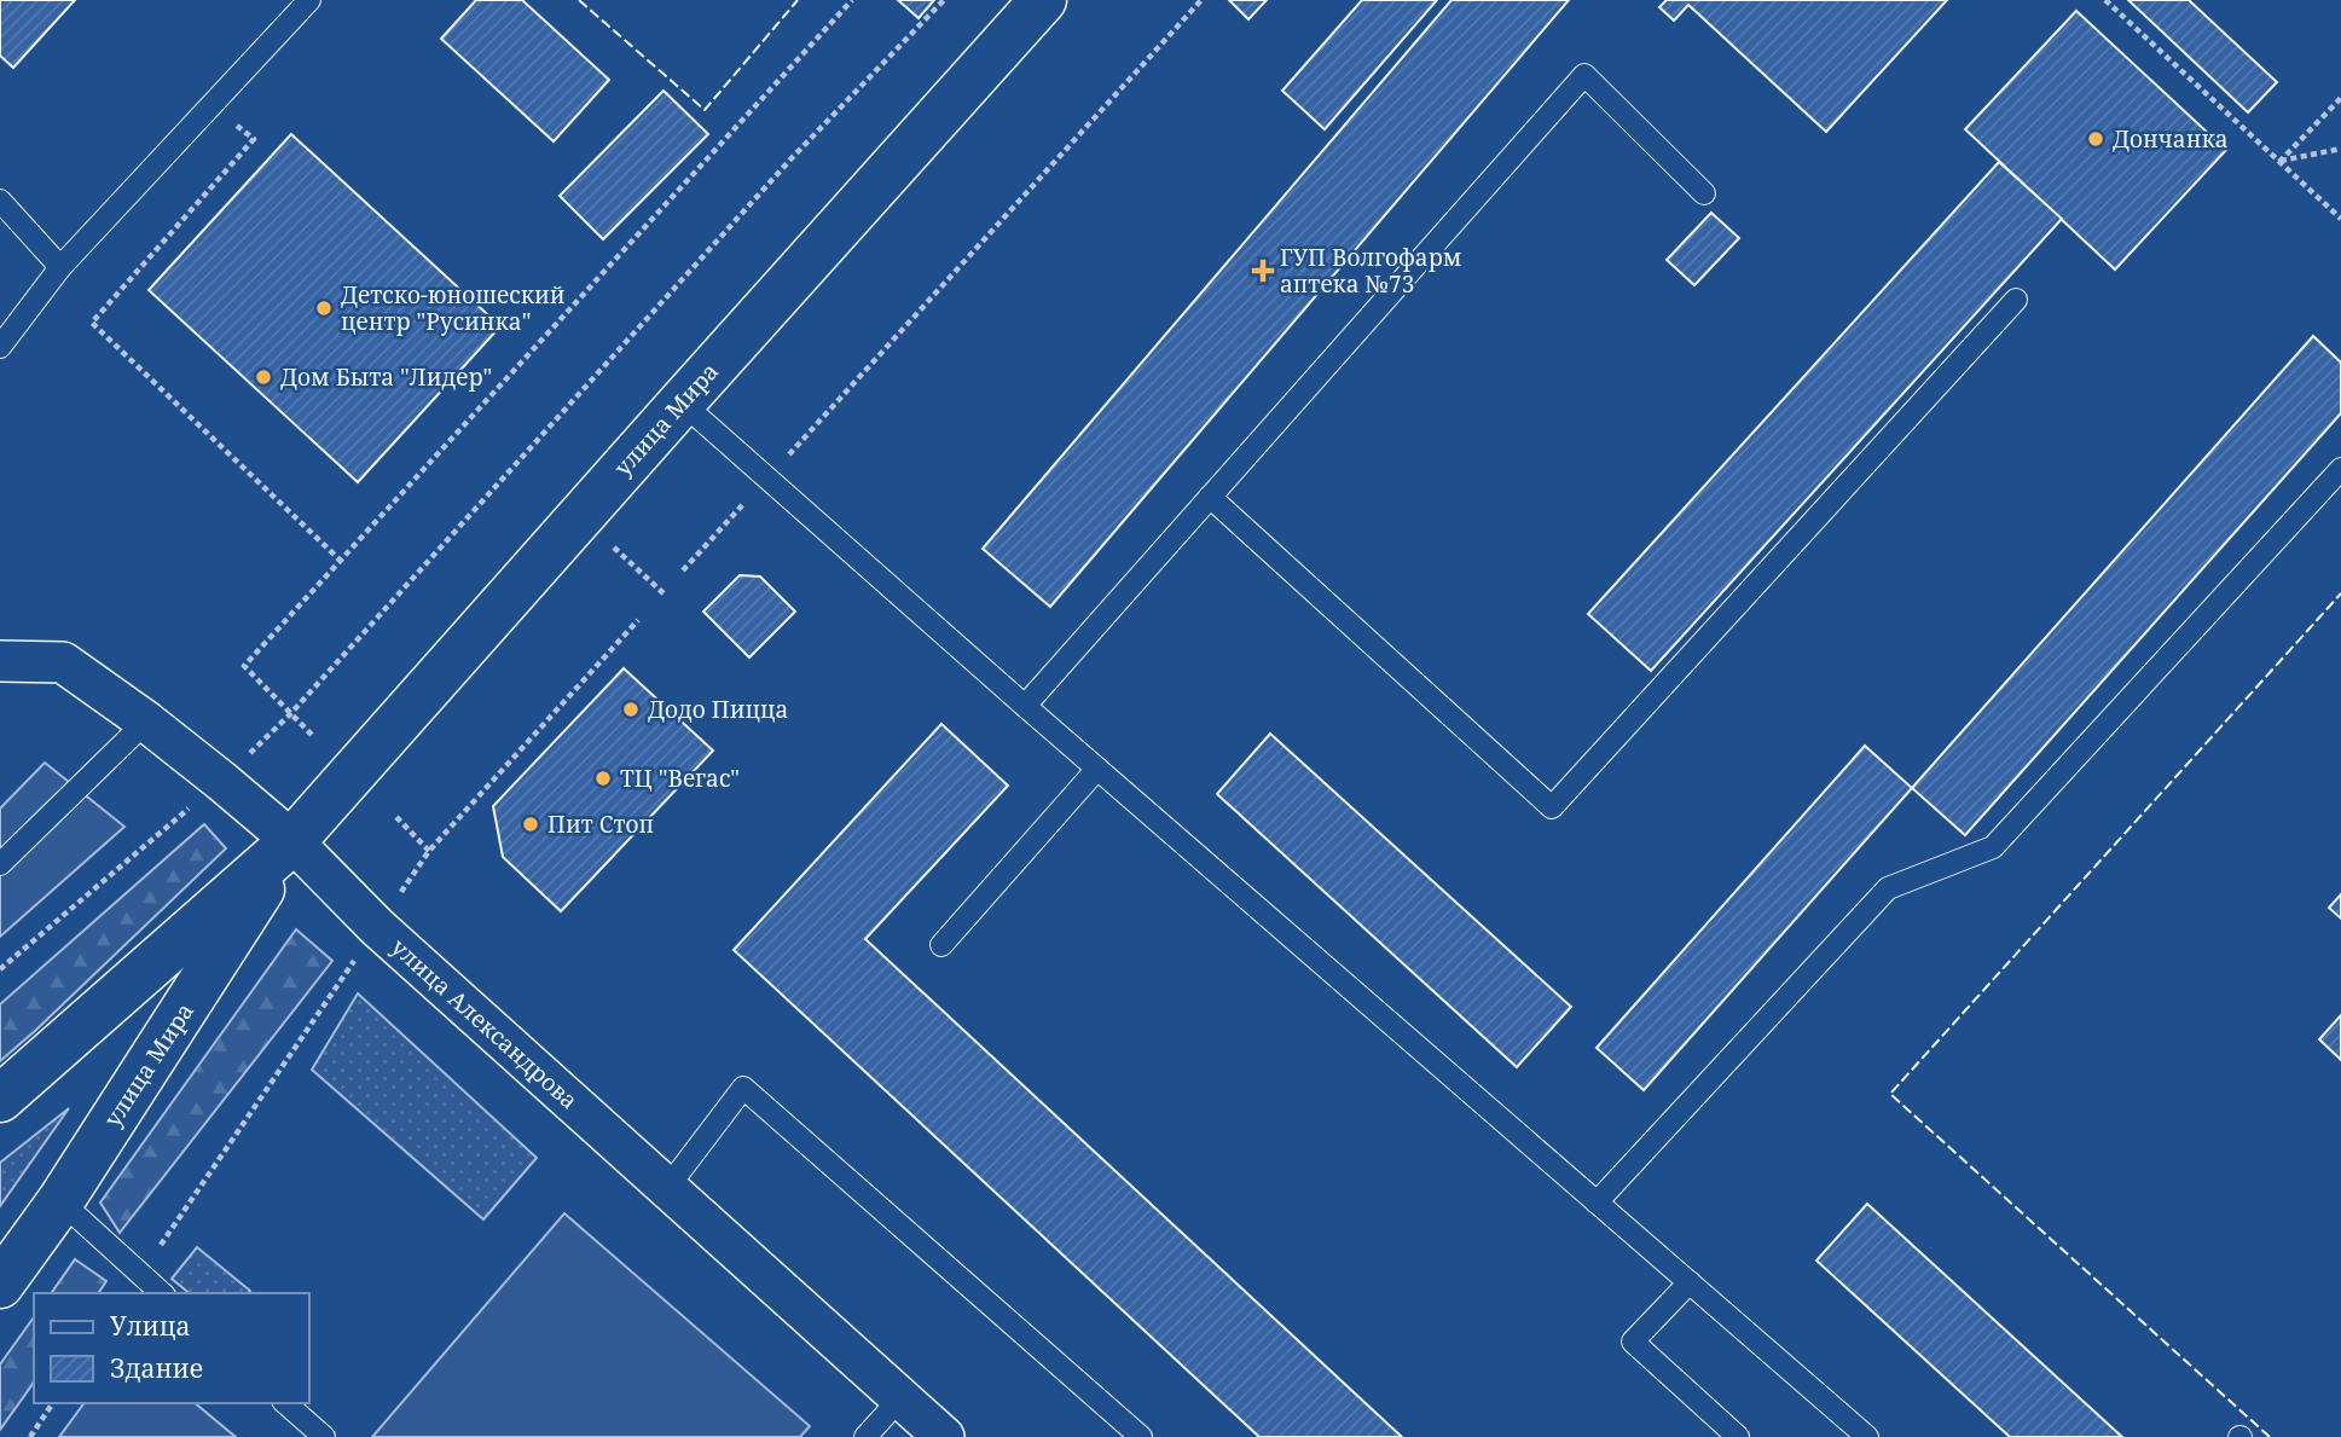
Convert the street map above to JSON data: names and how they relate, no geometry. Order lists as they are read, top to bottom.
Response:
{
  "streets": {
    "street": ["улица Мира", "улица Александрова"]
  },
  "crossings": [
    ["улица Мира", "улица Александрова"]
  ],
  "places": {
    "other": [
      "Дончанка",
      "Детско-юношеский центр \"Русинка\"",
      "Дом Быта \"Лидер\"",
      "Додо Пицца",
      "ТЦ \"Вегас\"",
      "Пит Стоп"
    ],
    "health": ["ГУП Волгофарм аптека №73"]
  },
  "legend": ["Улица", "Здание"]
}
